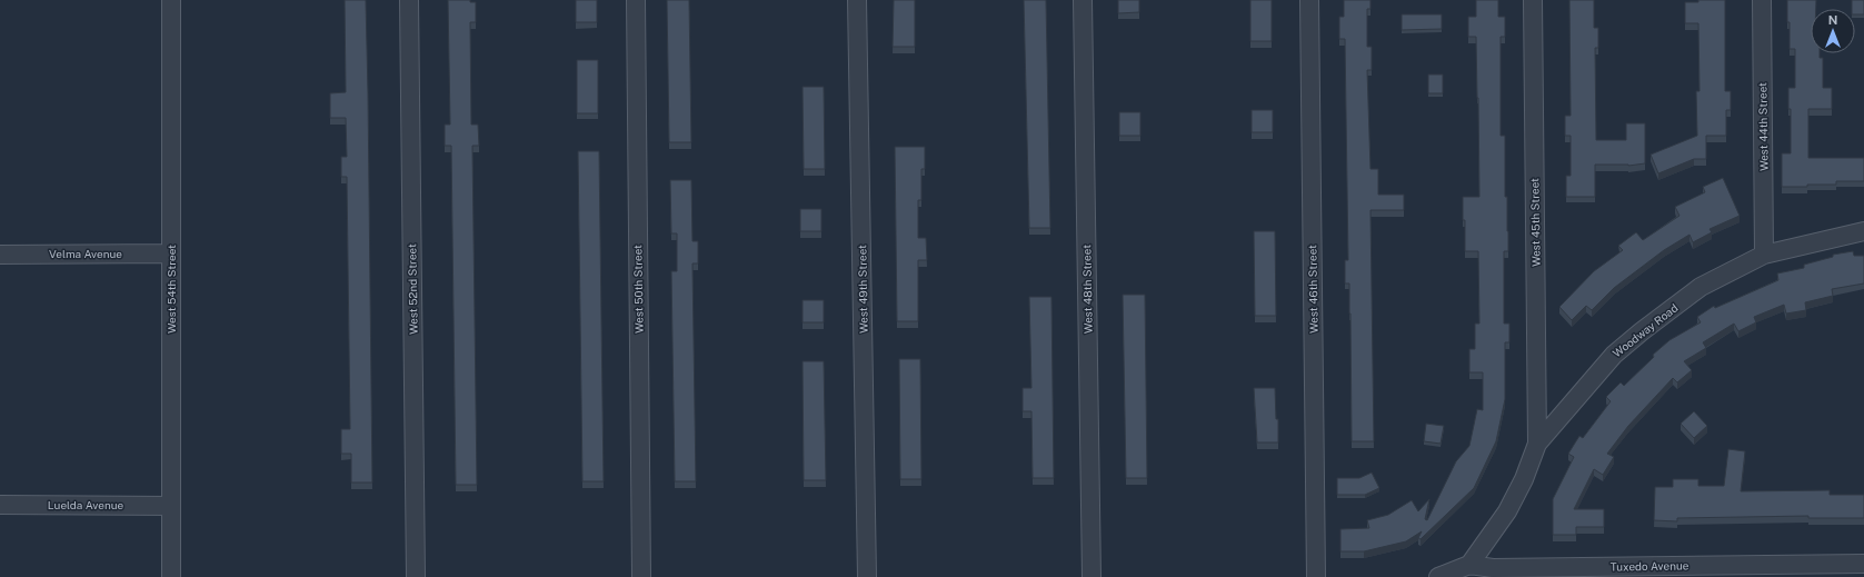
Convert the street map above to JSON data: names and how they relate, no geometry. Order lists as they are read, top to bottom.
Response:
{
  "streets": {
    "street": [
      "West 44th Street",
      "West 45th Street",
      "Velma Avenue",
      "West 54th Street",
      "West 52nd Street",
      "West 50th Street",
      "West 49th Street",
      "West 48th Street",
      "West 46th Street",
      "Woodway Road",
      "Luelda Avenue",
      "Tuxedo Avenue"
    ]
  },
  "crossings": [
    ["West 44th Street", "Woodway Road"],
    ["West 45th Street", "Woodway Road"],
    ["Velma Avenue", "West 54th Street"],
    ["West 54th Street", "Luelda Avenue"],
    ["Woodway Road", "Tuxedo Avenue"]
  ],
  "north": "top"
}
